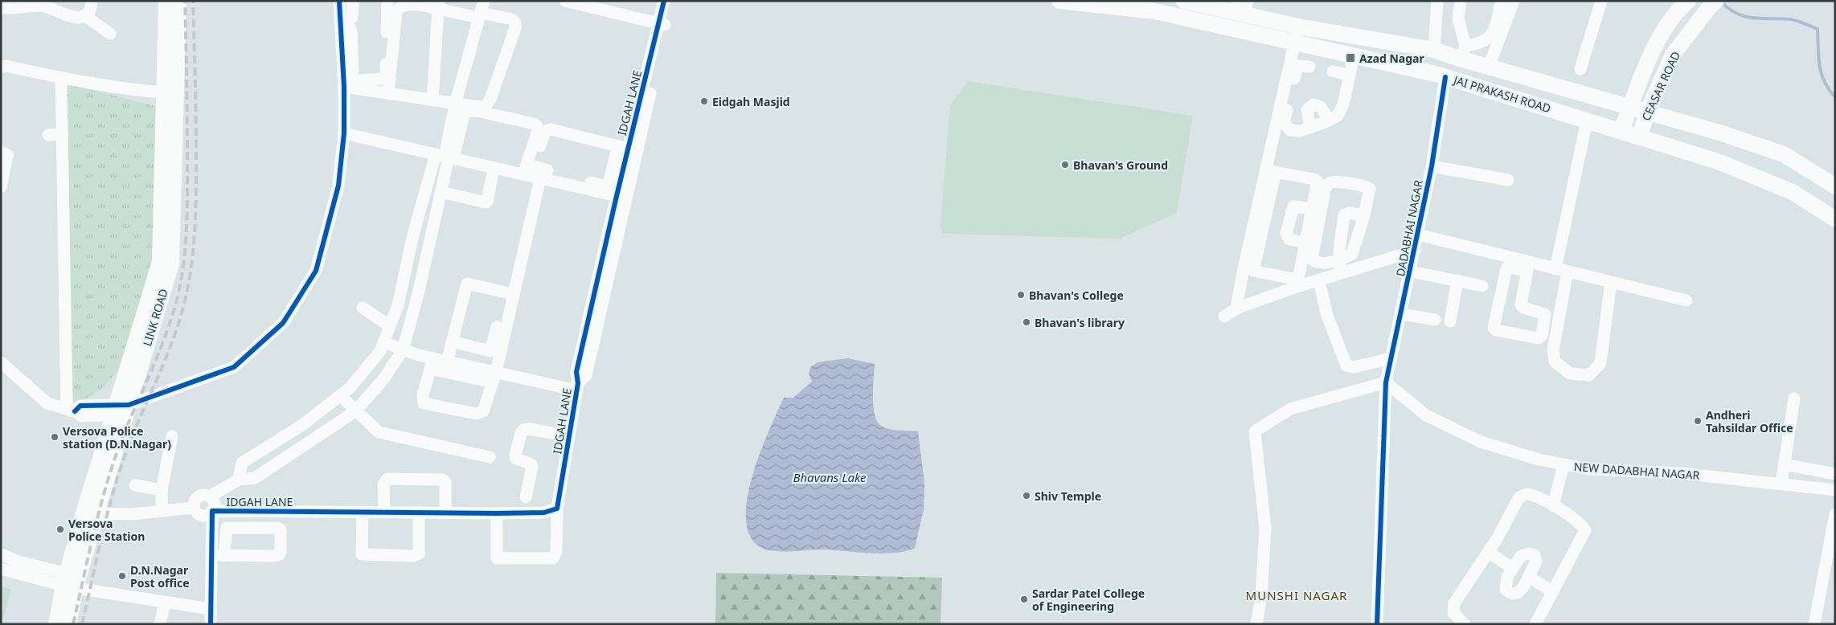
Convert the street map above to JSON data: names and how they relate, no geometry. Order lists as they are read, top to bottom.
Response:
{
  "streets": {
    "main road": ["CEASAR ROAD", "JAI PRAKASH ROAD", "LINK ROAD"],
    "street": ["IDGAH LANE", "DADABHAI NAGAR", "NEW DADABHAI NAGAR"]
  },
  "crossings": [
    ["CEASAR ROAD", "JAI PRAKASH ROAD"],
    ["JAI PRAKASH ROAD", "DADABHAI NAGAR"],
    ["DADABHAI NAGAR", "NEW DADABHAI NAGAR"]
  ],
  "districts": ["MUNSHI NAGAR"],
  "water": ["Bhavans Lake"],
  "places": {
    "transit": ["Azad Nagar"],
    "other": [
      "Eidgah Masjid",
      "Bhavan's Ground",
      "Bhavan's College",
      "Bhavan's library",
      "Andheri Tahsildar Office",
      "Versova Police station (D.N.Nagar)",
      "Shiv Temple",
      "Versova Police Station",
      "D.N.Nagar Post office",
      "Sardar Patel College of Engineering"
    ]
  }
}
